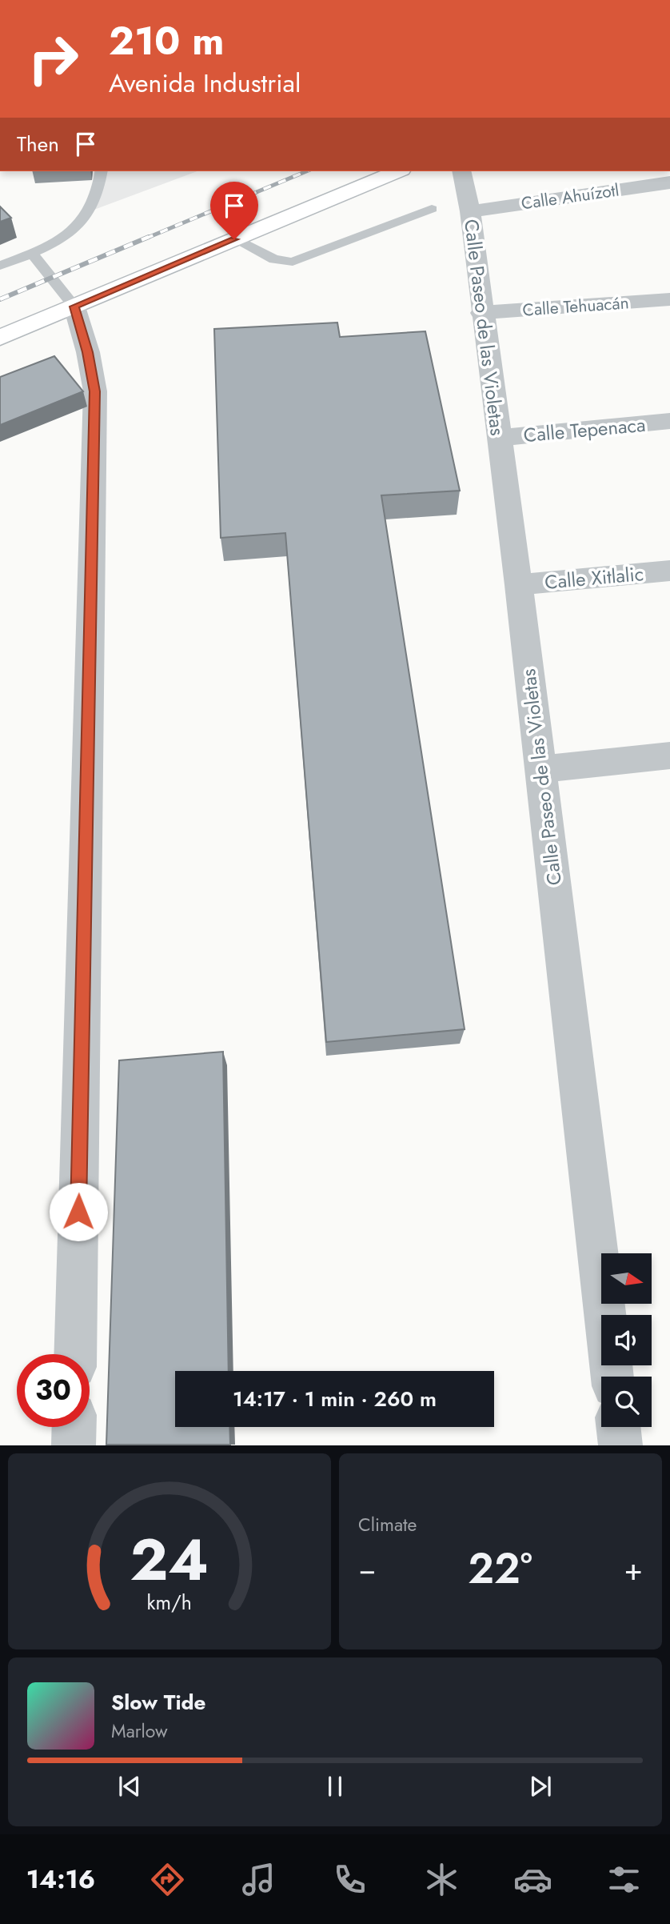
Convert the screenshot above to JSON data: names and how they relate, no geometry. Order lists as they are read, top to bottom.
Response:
{
  "streets": {
    "street": [
      "Calle Ahuízotl",
      "Calle Tehuacán",
      "Calle Paseo de las Violetas",
      "Calle Tepenaca",
      "Calle Xitlalic"
    ]
  },
  "crossings": [
    ["Calle Ahuízotl", "Calle Paseo de las Violetas"],
    ["Calle Tehuacán", "Calle Paseo de las Violetas"],
    ["Calle Paseo de las Violetas", "Calle Tepenaca"],
    ["Calle Paseo de las Violetas", "Calle Xitlalic"]
  ],
  "north": "right",
  "page": {
    "turn": ["210 m", "Avenida Industrial"],
    "then": "Then",
    "limit": "30",
    "trip": "14:17 · 1 min · 260 m",
    "tile": "Climate",
    "heat": ["−", "22°", "+"],
    "song": ["Slow Tide", "Marlow"],
    "tabs": "14:16",
    "gauge": ["24", "km/h"]
  }
}
